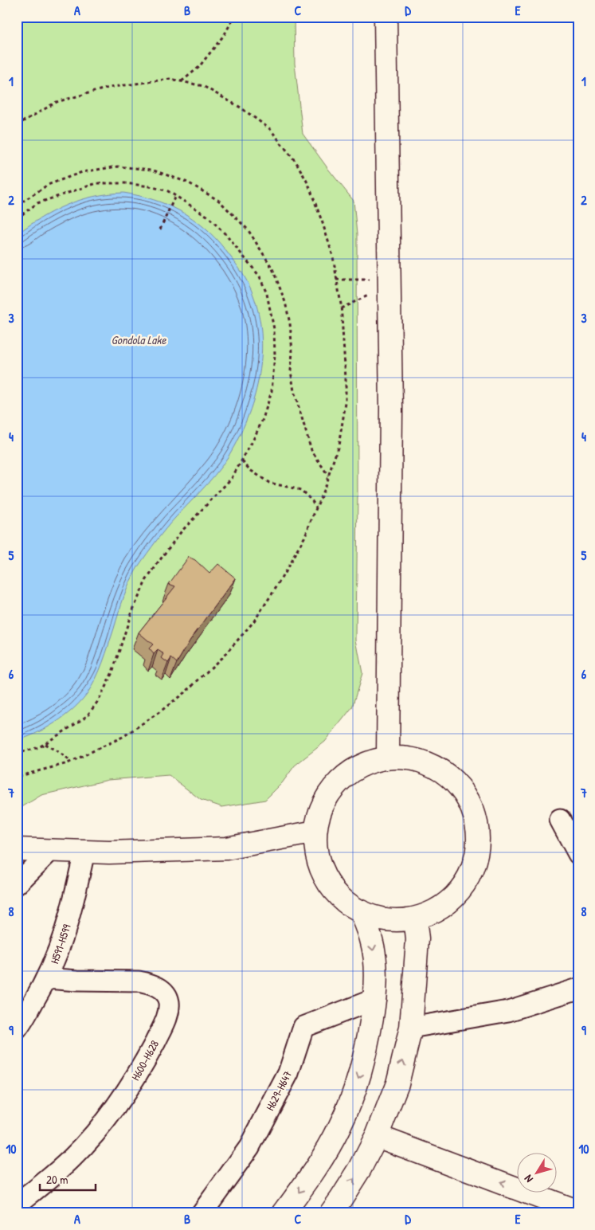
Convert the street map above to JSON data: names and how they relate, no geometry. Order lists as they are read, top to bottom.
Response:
{
  "streets": {
    "street": ["H591-H599", "H600-H628", "H629-H647"]
  },
  "crossings": [
    ["H591-H599", "H600-H628"]
  ],
  "water": ["Gondola Lake"],
  "scale_bar": "20 m",
  "north": "bottom left",
  "grid": {
    "columns": [
      "A",
      "B",
      "C",
      "D",
      "E"
    ],
    "rows": [
      "1",
      "2",
      "3",
      "4",
      "5",
      "6",
      "7",
      "8",
      "9",
      "10"
    ]
  }
}
